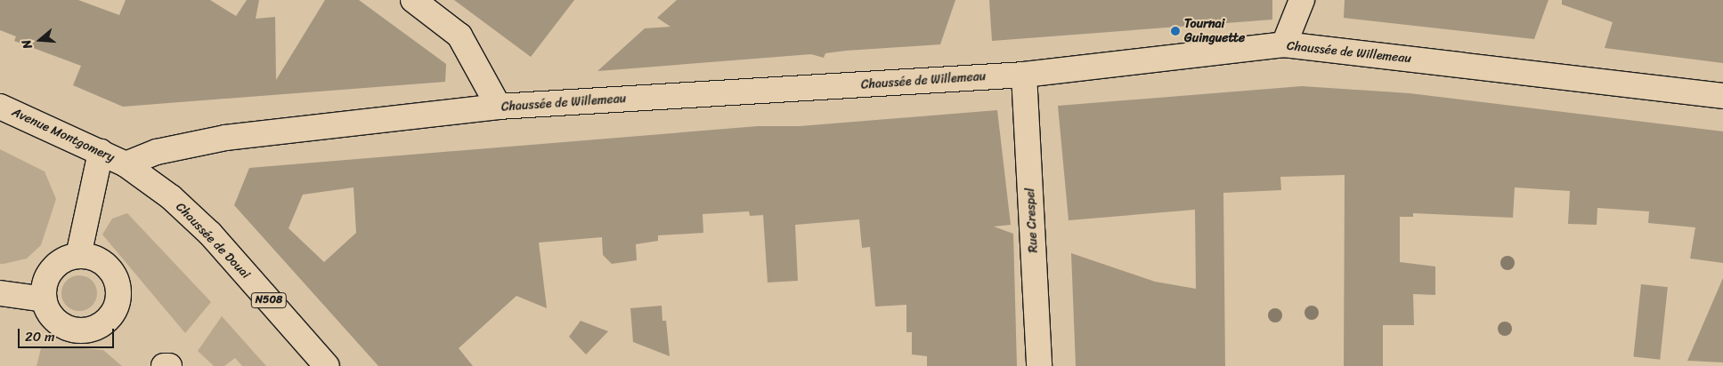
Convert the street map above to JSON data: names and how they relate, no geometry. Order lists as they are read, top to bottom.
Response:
{
  "streets": {
    "street": [
      "Chaussée de Willemeau",
      "Avenue Montgomery",
      "Rue Crespel",
      "Chaussée de Douai",
      "N508"
    ]
  },
  "crossings": [
    ["Chaussée de Willemeau", "Avenue Montgomery"],
    ["Chaussée de Willemeau", "Rue Crespel"],
    ["Chaussée de Willemeau", "Chaussée de Douai"],
    ["Avenue Montgomery", "Chaussée de Douai"]
  ],
  "places": ["Tournai Guinguette"],
  "scale_bar": "20 m",
  "north": "left"
}
